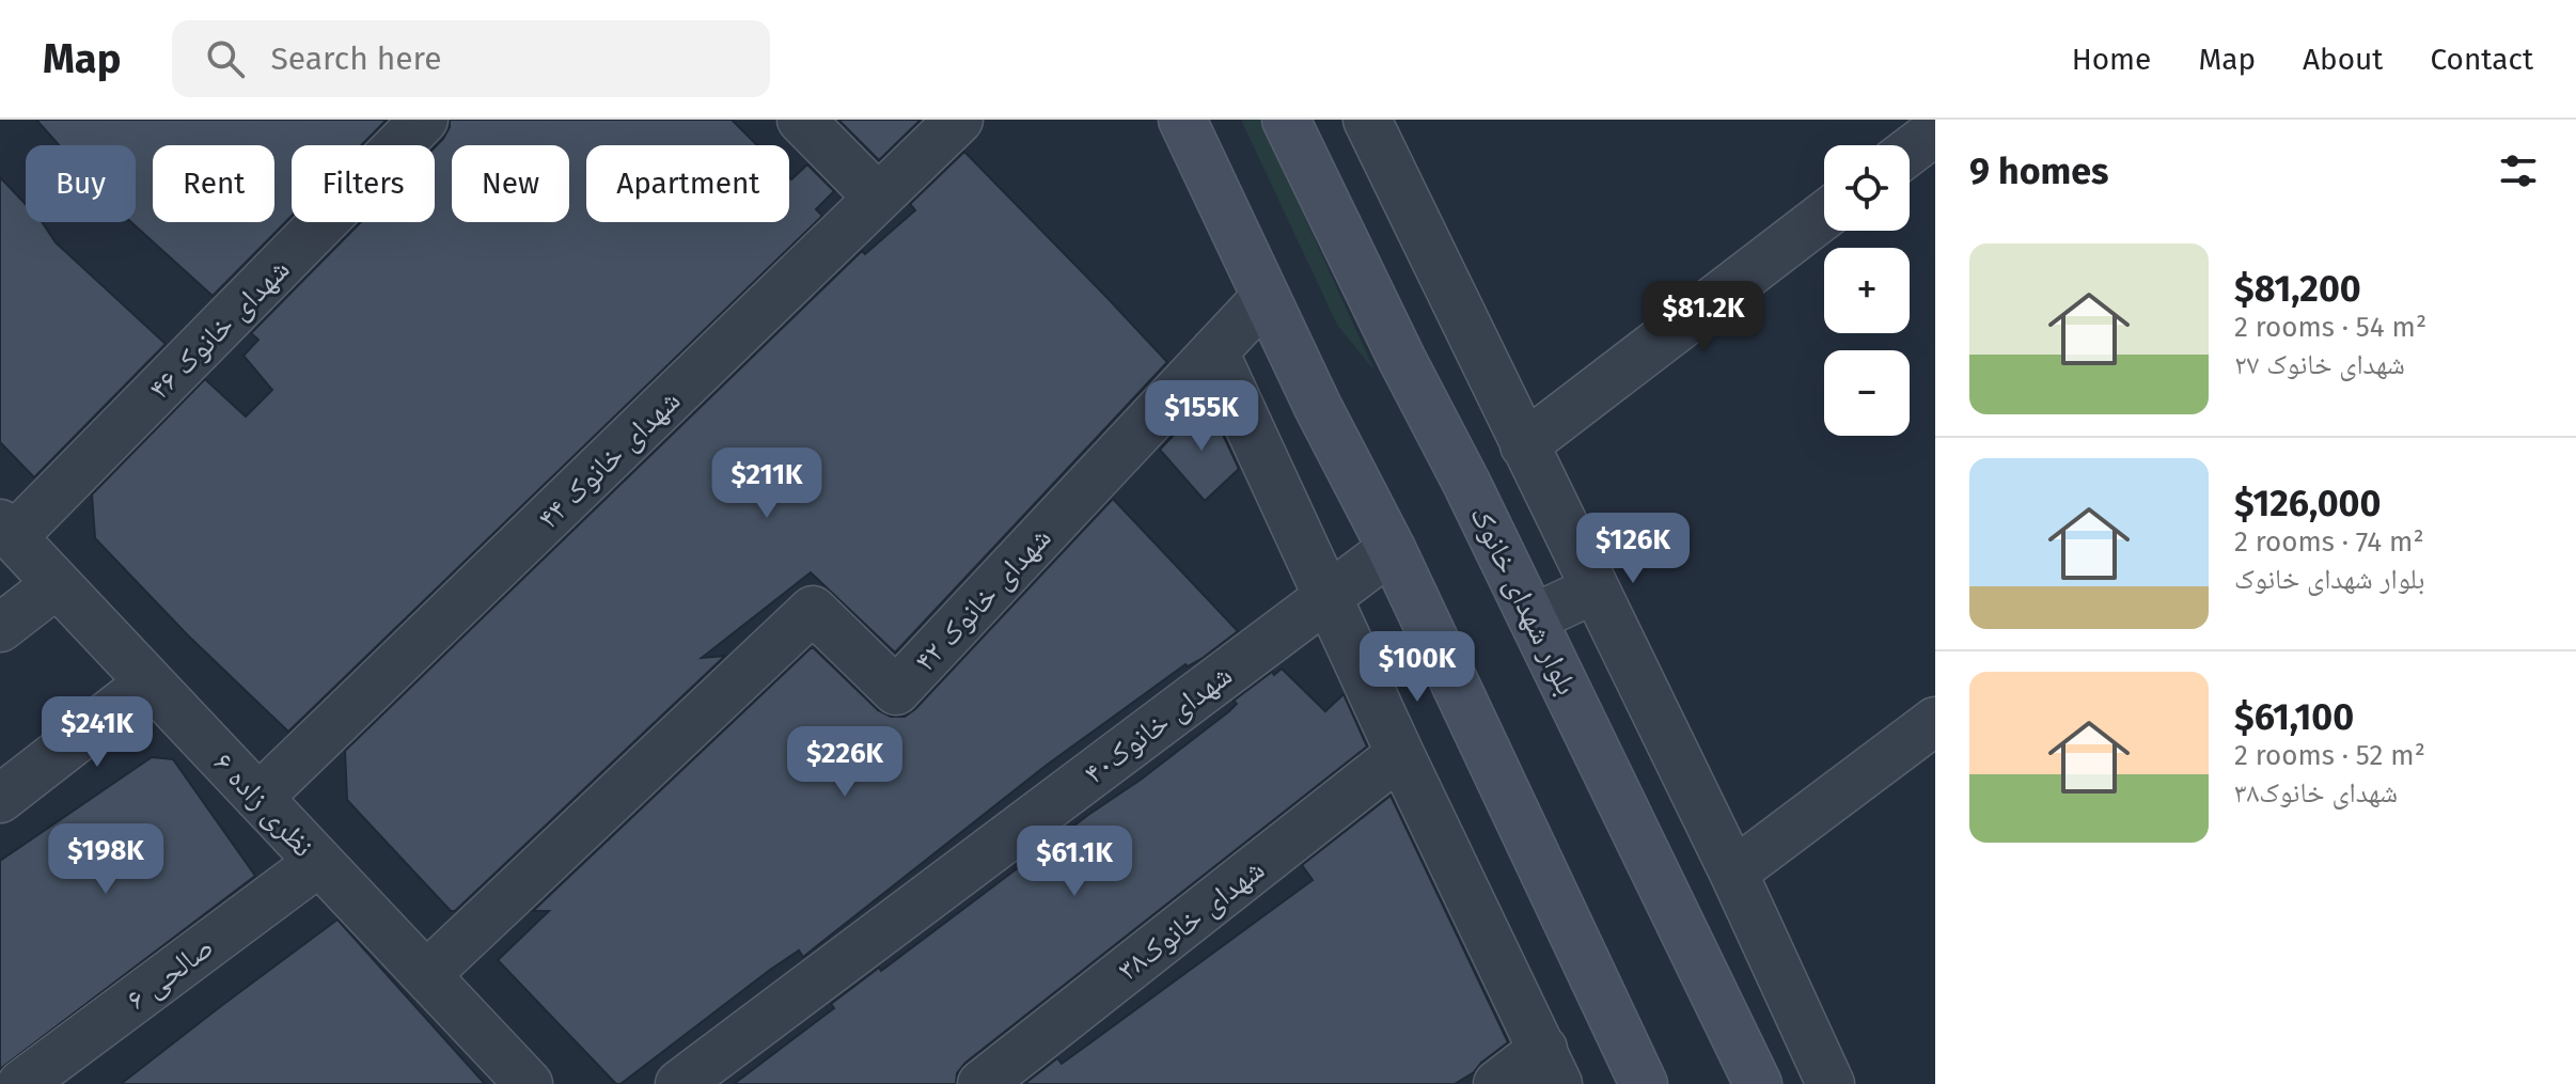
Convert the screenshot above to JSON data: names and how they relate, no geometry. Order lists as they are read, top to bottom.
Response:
{
  "streets": {
    "main road": ["بلوار شهدای خانوک"],
    "street": [
      "۴۶ شهدای خانوک",
      "۴۴ شهدای خانوک",
      "شهدای خانوک ۴۲",
      "شهدای خانوک۴۰",
      "نظری زاده ۶",
      "شهدای خانوک۳۸",
      "۶ صالحی"
    ]
  },
  "crossings": [
    ["۴۶ شهدای خانوک", "نظری زاده ۶"],
    ["۴۴ شهدای خانوک", "نظری زاده ۶"],
    ["شهدای خانوک ۴۲", "نظری زاده ۶"],
    ["نظری زاده ۶", "۶ صالحی"]
  ],
  "page": {
    "header": "Map",
    "search": "Search here",
    "nav": [
      "Home",
      "Map",
      "About",
      "Contact"
    ],
    "heading": "9 homes",
    "map_buttons": ["+", "−"],
    "chip": [
      "Buy",
      "Rent",
      "Filters",
      "New",
      "Apartment"
    ],
    "list": [
      {
        "name": "$81,200",
        "note": "2 rooms · 54 m² · شهدای خانوک ۲۷"
      },
      {
        "name": "$126,000",
        "note": "2 rooms · 74 m² · بلوار شهدای خانوک"
      },
      {
        "name": "$61,100",
        "note": "2 rooms · 52 m² · شهدای خانوک۳۸"
      }
    ],
    "price": [
      "$81.2K",
      "$155K",
      "$211K",
      "$126K",
      "$100K",
      "$241K",
      "$226K",
      "$198K",
      "$61.1K"
    ]
  }
}
